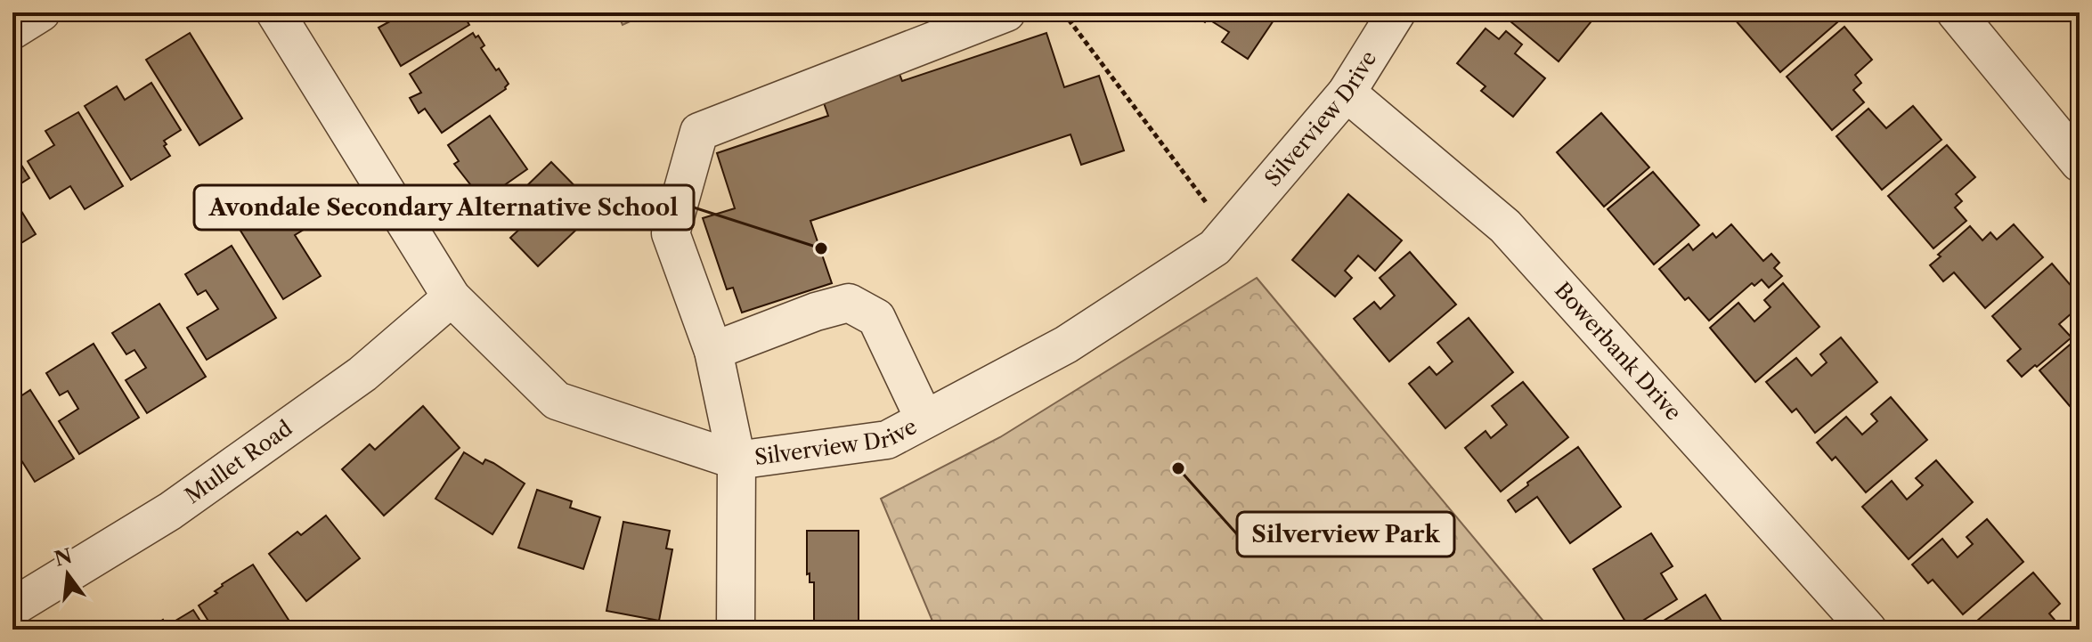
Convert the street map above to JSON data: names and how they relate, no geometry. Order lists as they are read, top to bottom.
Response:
{
  "streets": {
    "street": ["Silverview Drive", "Bowerbank Drive", "Mullet Road"]
  },
  "crossings": [
    ["Silverview Drive", "Bowerbank Drive"],
    ["Silverview Drive", "Mullet Road"]
  ],
  "places": ["Avondale Secondary Alternative School", "Silverview Park"],
  "north": "top"
}
